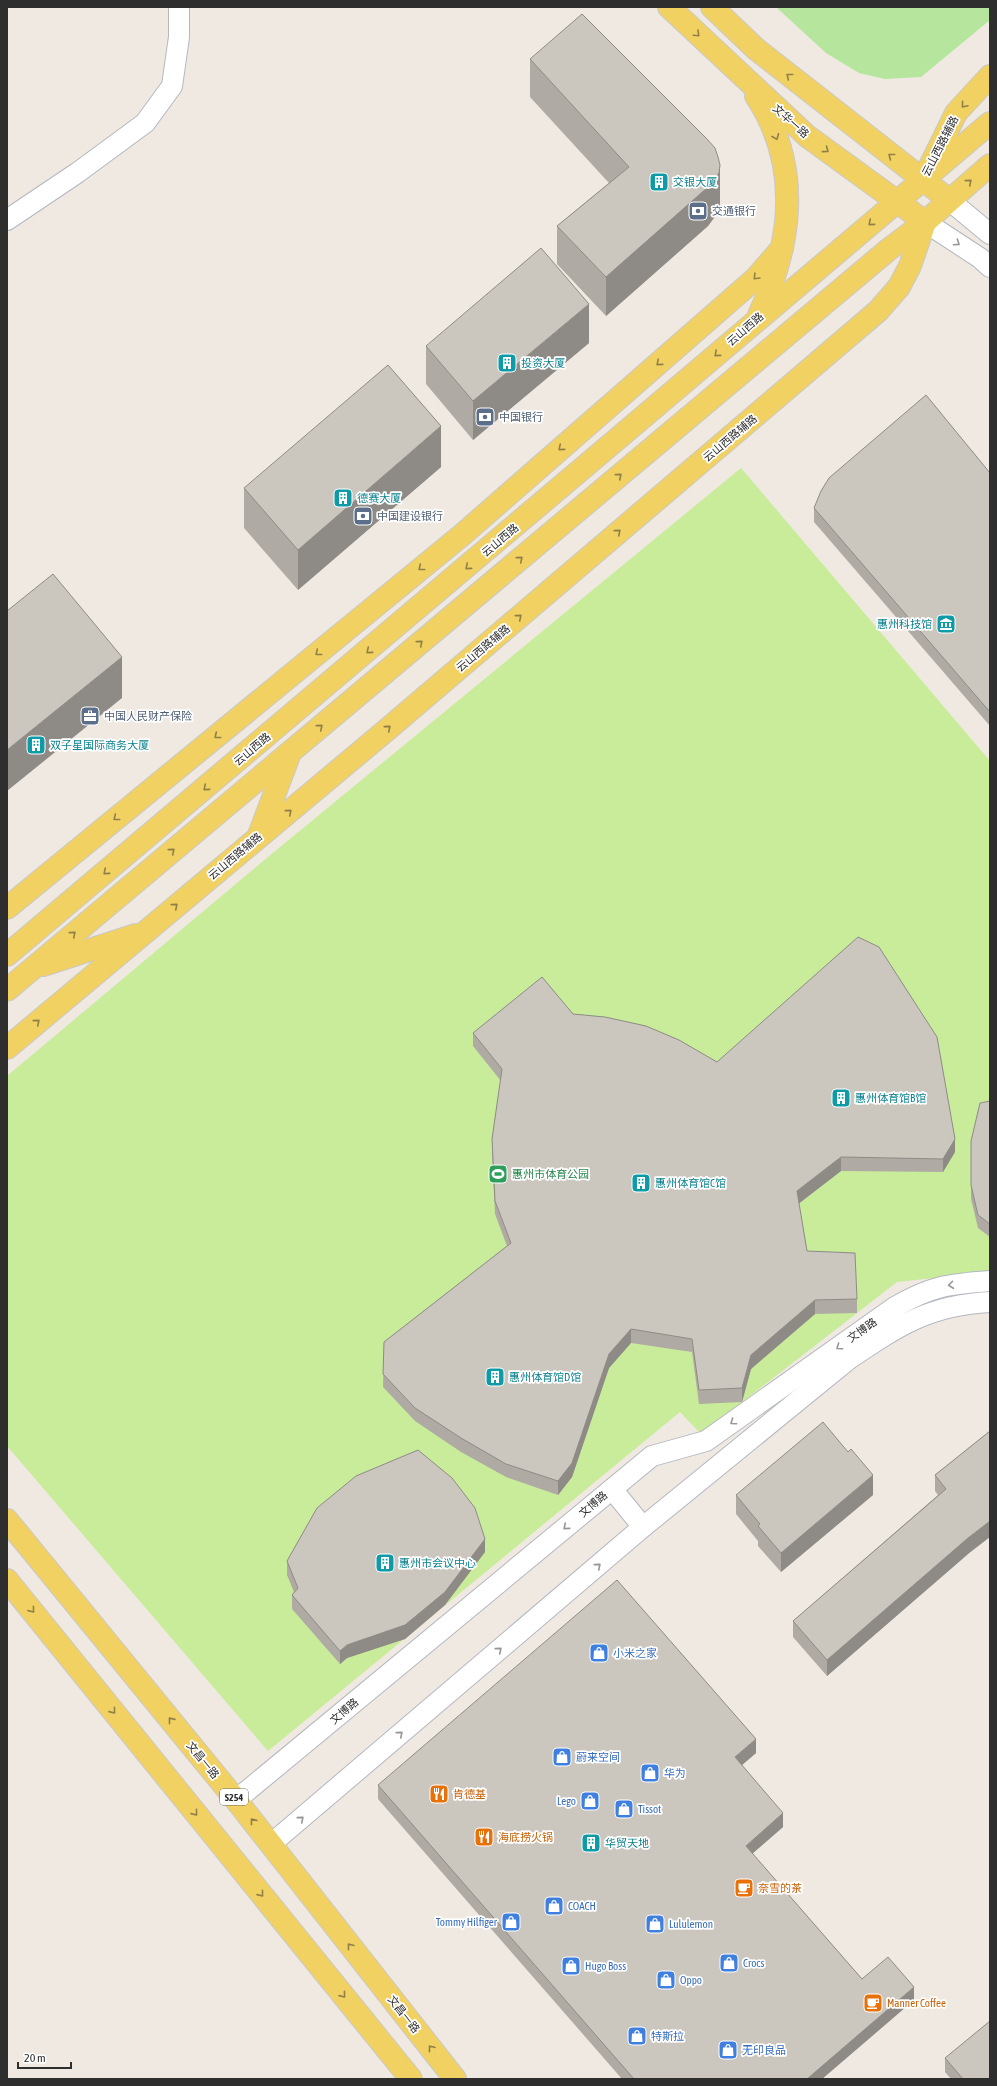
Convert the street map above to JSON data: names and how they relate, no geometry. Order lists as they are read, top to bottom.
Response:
{
  "streets": {
    "main road": [
      "文华一路",
      "云山西路辅路",
      "云山西路",
      "文昌一路",
      "S254"
    ],
    "street": ["文博路"]
  },
  "crossings": [
    ["文华一路", "云山西路辅路"],
    ["文华一路", "云山西路"],
    ["云山西路辅路", "云山西路"],
    ["文博路", "文昌一路"]
  ],
  "places": {
    "building": [
      "交银大厦",
      "投资大厦",
      "德赛大厦",
      "双子星国际商务大厦",
      "惠州体育馆B馆",
      "惠州体育馆C馆",
      "惠州体育馆D馆",
      "惠州市会议中心",
      "华贸天地"
    ],
    "bank": ["交通银行", "中国银行", "中国建设银行"],
    "museum": ["惠州科技馆"],
    "office": ["中国人民财产保险"],
    "sports": ["惠州市体育公园"],
    "shop": [
      "小米之家",
      "蔚来空间",
      "华为",
      "Lego",
      "Tissot",
      "COACH",
      "Tommy Hilfiger",
      "Lululemon",
      "Crocs",
      "Hugo Boss",
      "Oppo",
      "特斯拉",
      "无印良品"
    ],
    "restaurant": ["肯德基", "海底捞火锅"],
    "cafe": ["奈雪的茶", "Manner Coffee"]
  },
  "scale_bar": "20 m"
}
